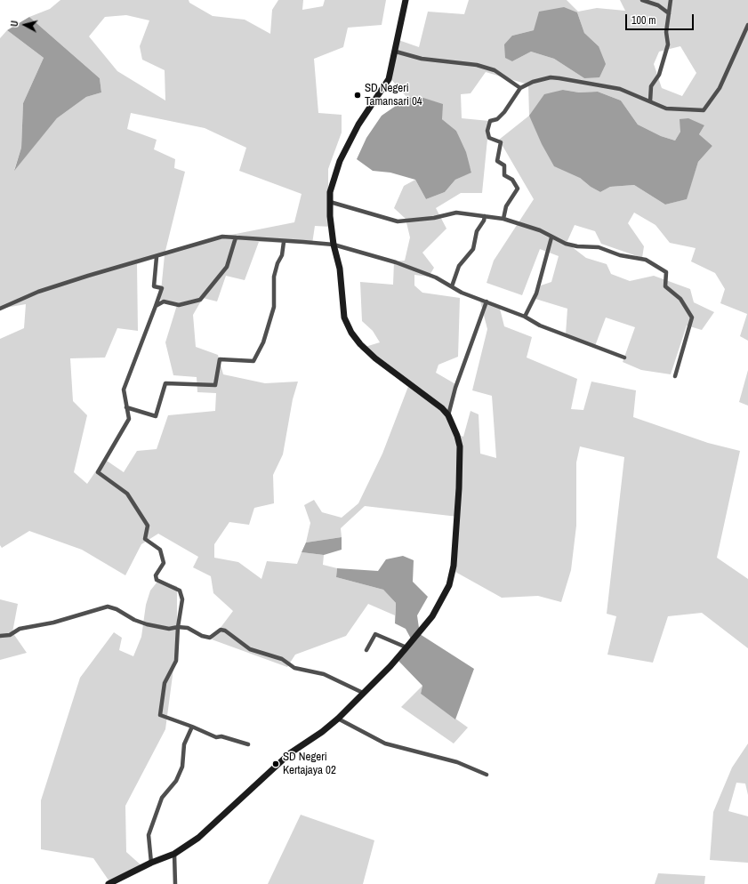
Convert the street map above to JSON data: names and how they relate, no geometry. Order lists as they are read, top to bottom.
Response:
{
  "places": ["SD Negeri Tamansari 04", "SD Negeri Kertajaya 02"],
  "scale_bar": "100 m",
  "north": "left"
}
